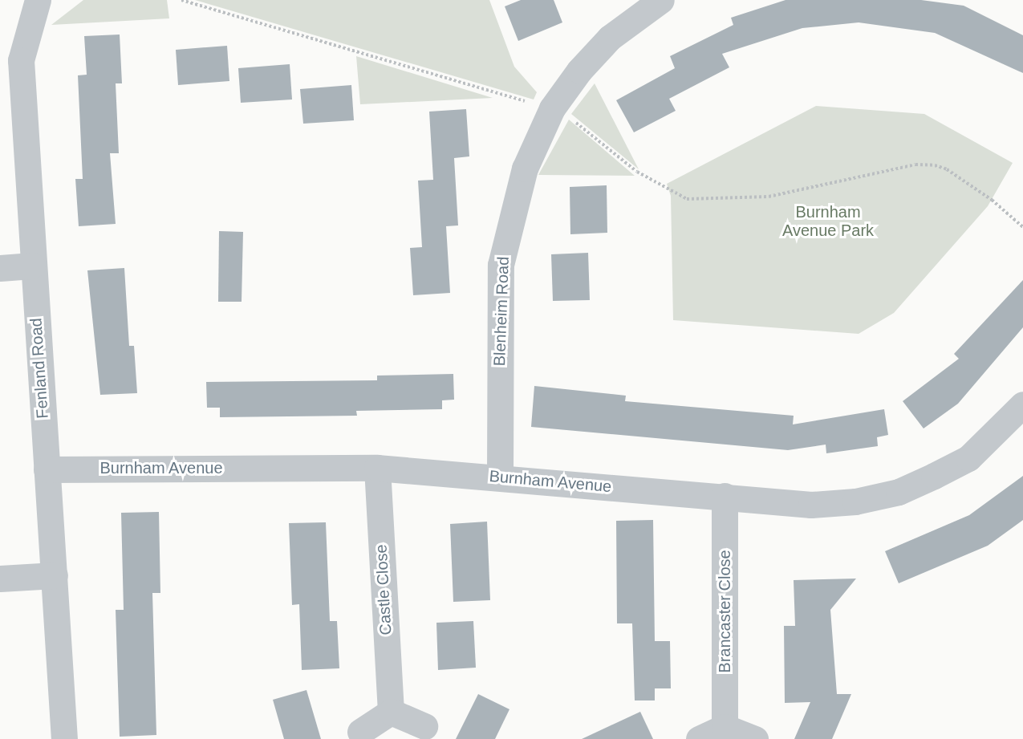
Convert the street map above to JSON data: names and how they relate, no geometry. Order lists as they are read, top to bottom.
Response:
{
  "streets": {
    "street": [
      "Blenheim Road",
      "Fenland Road",
      "Burnham Avenue",
      "Castle Close",
      "Brancaster Close"
    ]
  },
  "crossings": [
    ["Blenheim Road", "Burnham Avenue"],
    ["Fenland Road", "Burnham Avenue"],
    ["Burnham Avenue", "Castle Close"],
    ["Burnham Avenue", "Brancaster Close"]
  ],
  "parks": ["Burnham Avenue Park"]
}
